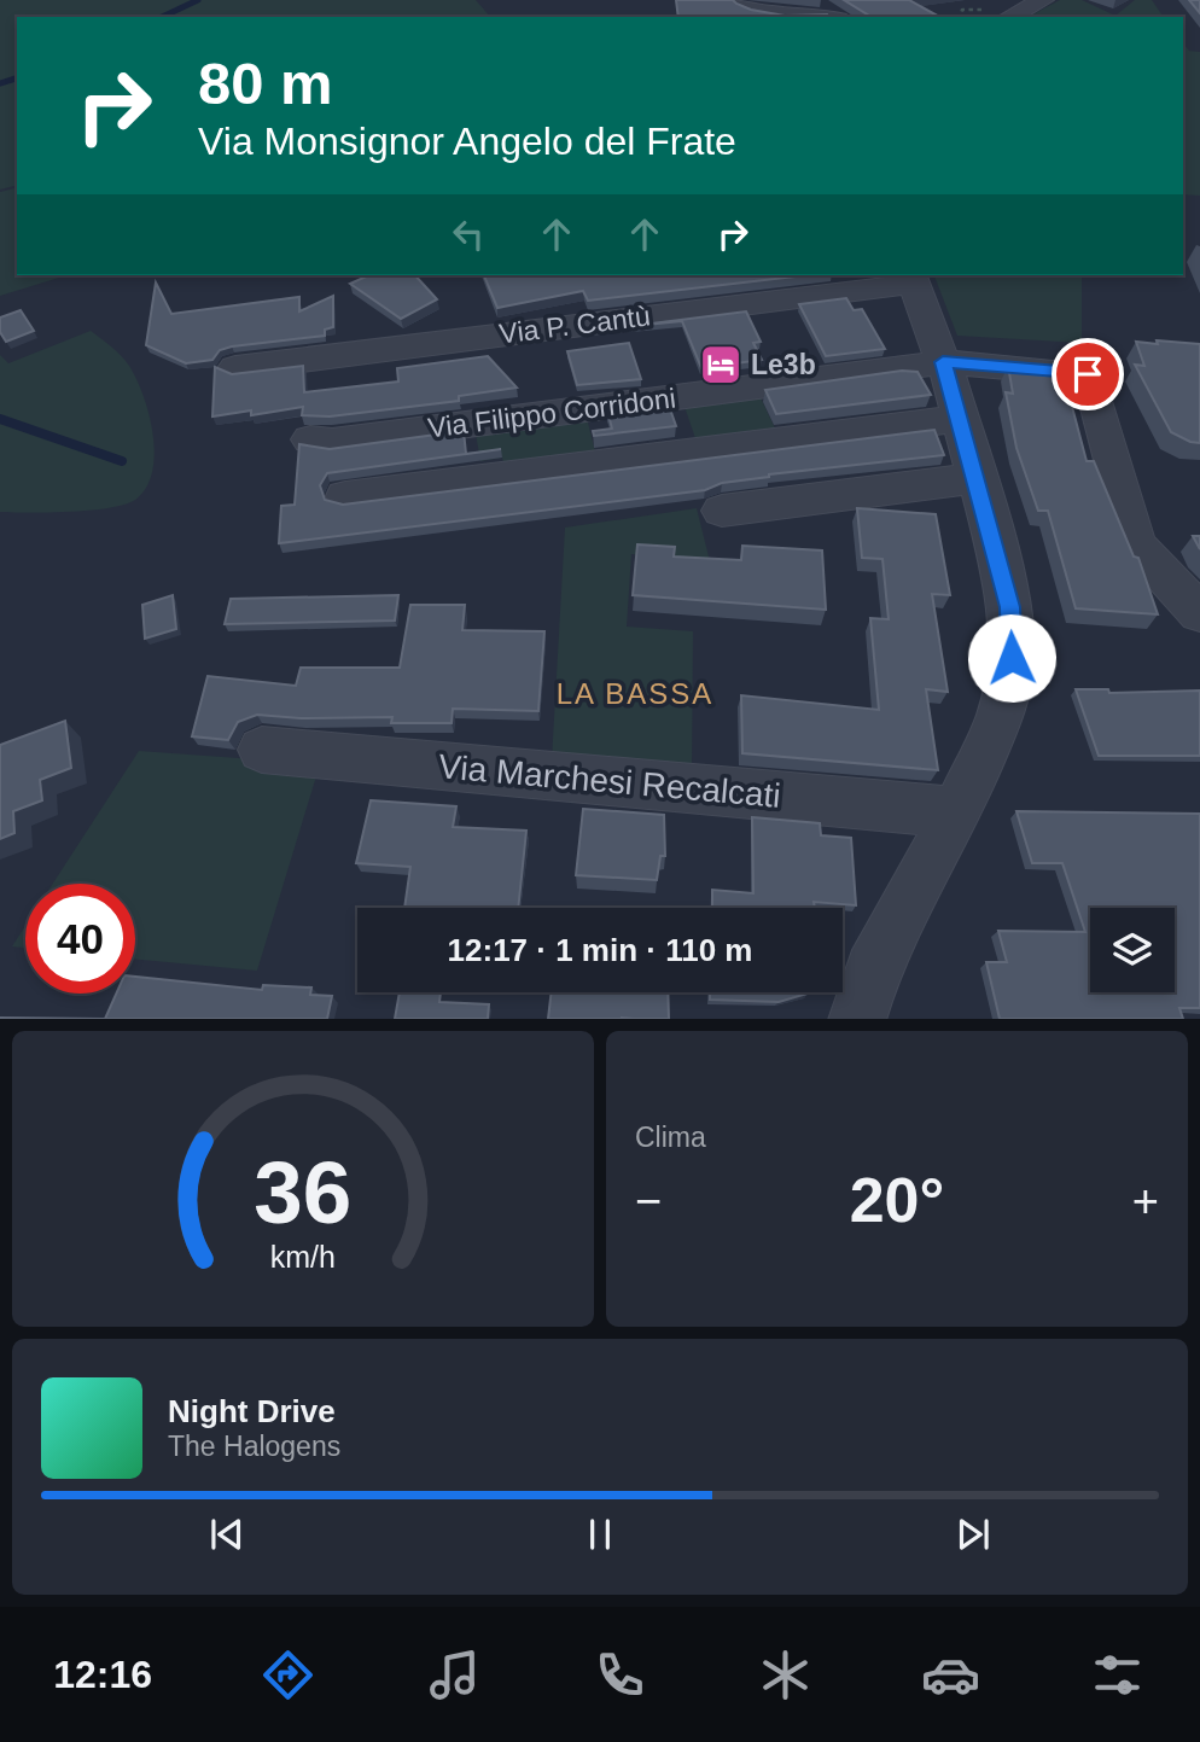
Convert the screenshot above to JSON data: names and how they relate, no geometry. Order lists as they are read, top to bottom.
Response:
{
  "streets": {
    "street": ["Via P. Cantù", "Via Filippo Corridoni", "Via Marchesi Recalcati"]
  },
  "districts": ["LA BASSA"],
  "places": {
    "hotel": ["Le3b"]
  },
  "page": {
    "turn": ["80 m", "Via Monsignor Angelo del Frate"],
    "limit": "40",
    "trip": "12:17 · 1 min · 110 m",
    "tile": "Clima",
    "heat": ["−", "20°", "+"],
    "song": ["Night Drive", "The Halogens"],
    "tabs": "12:16",
    "gauge": ["36", "km/h"]
  }
}
